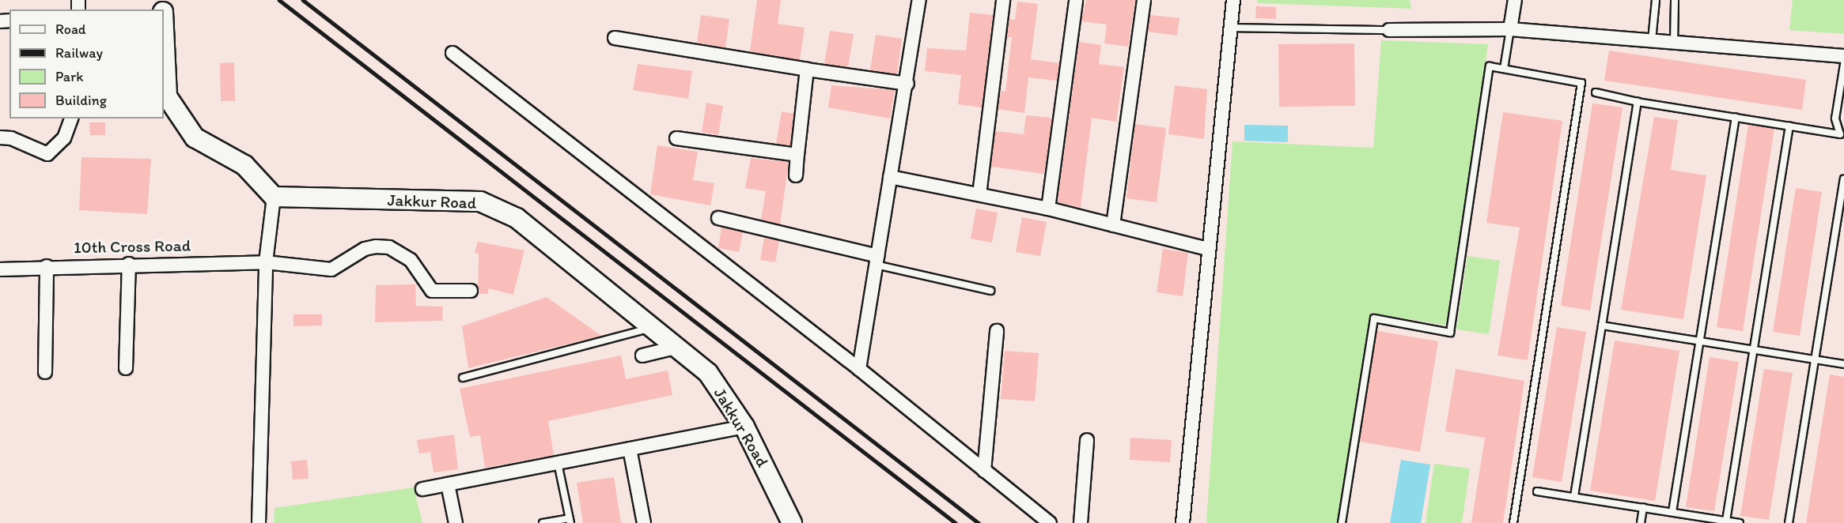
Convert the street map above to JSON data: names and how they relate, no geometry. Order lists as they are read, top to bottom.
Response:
{
  "streets": {
    "street": ["Jakkur Road", "10th Cross Road"]
  },
  "legend": [
    "Road",
    "Railway",
    "Park",
    "Building"
  ]
}
